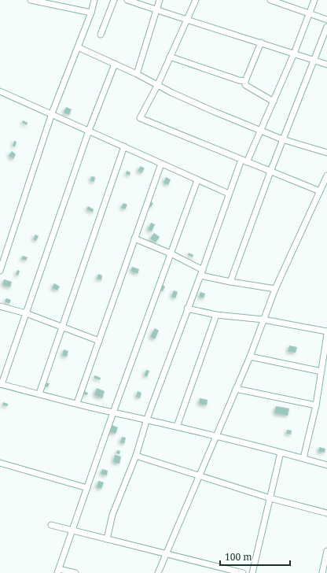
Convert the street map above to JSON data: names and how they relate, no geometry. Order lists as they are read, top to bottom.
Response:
{
  "scale_bar": "100 m"
}
